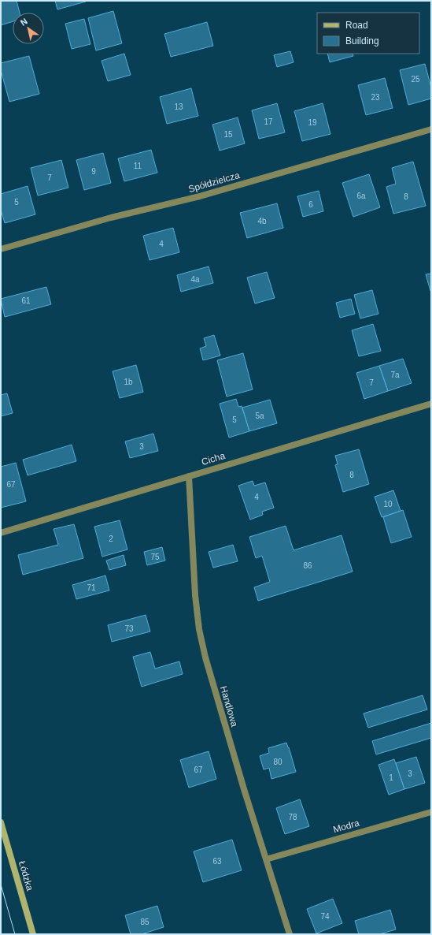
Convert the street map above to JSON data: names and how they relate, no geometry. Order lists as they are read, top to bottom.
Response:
{
  "streets": {
    "main road": ["Łódzka"],
    "street": [
      "Spółdzielcza",
      "Cicha",
      "Handlowa",
      "Modra"
    ]
  },
  "crossings": [
    ["Cicha", "Handlowa"],
    ["Handlowa", "Modra"]
  ],
  "house_numbers": [
    "25",
    "23",
    "13",
    "17",
    "19",
    "15",
    "11",
    "9",
    "7",
    "6a",
    "8",
    "5",
    "6",
    "4b",
    "4",
    "4a",
    "61",
    "7a",
    "1b",
    "7",
    "5a",
    "5",
    "3",
    "8",
    "67",
    "4",
    "10",
    "2",
    "75",
    "86",
    "71",
    "73",
    "80",
    "67",
    "3",
    "1",
    "78",
    "63",
    "74",
    "85"
  ],
  "legend": ["Road", "Building"],
  "north": "top left"
}
